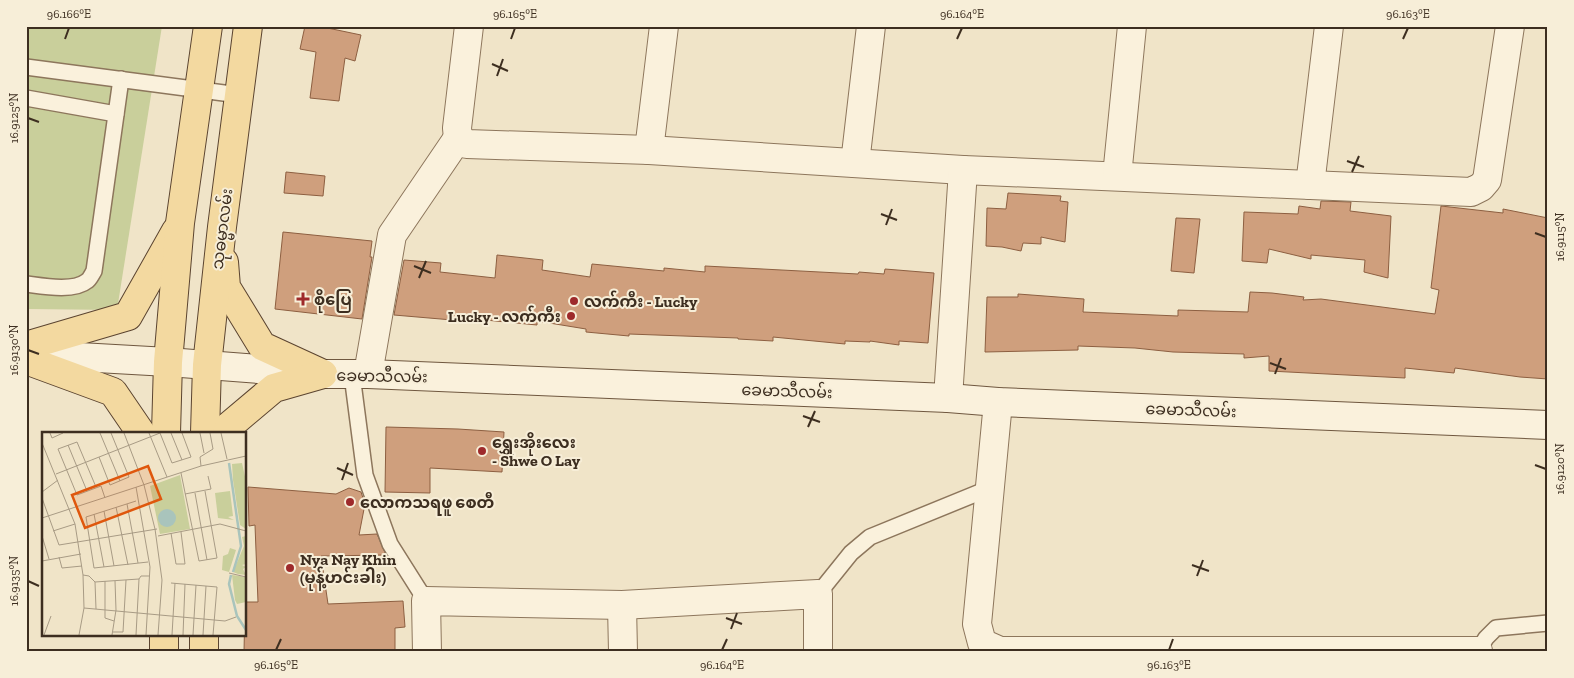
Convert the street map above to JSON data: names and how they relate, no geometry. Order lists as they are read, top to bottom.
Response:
{
  "streets": {
    "main road": ["သုဓမ္မာလမ်း"],
    "street": ["ခေမာသီလမ်း"]
  },
  "crossings": [
    ["သုဓမ္မာလမ်း", "ခေမာသီလမ်း"]
  ],
  "places": {
    "health": ["စိုပြေ"],
    "other": [
      "လက်ကီး - Lucky",
      "Lucky - လက်ကီး",
      "ရွှေးအိုးလေး - Shwe O Lay",
      "လောကသရဖူ စေတီ",
      "Nya Nay Khin (မုန့်ဟင်းခါး)"
    ]
  },
  "coordinates": [
    "96.166°E",
    "96.165°E",
    "96.164°E",
    "96.163°E",
    "16.9125°N",
    "16.9115°N",
    "16.9130°N",
    "16.9120°N",
    "16.9135°N"
  ]
}
